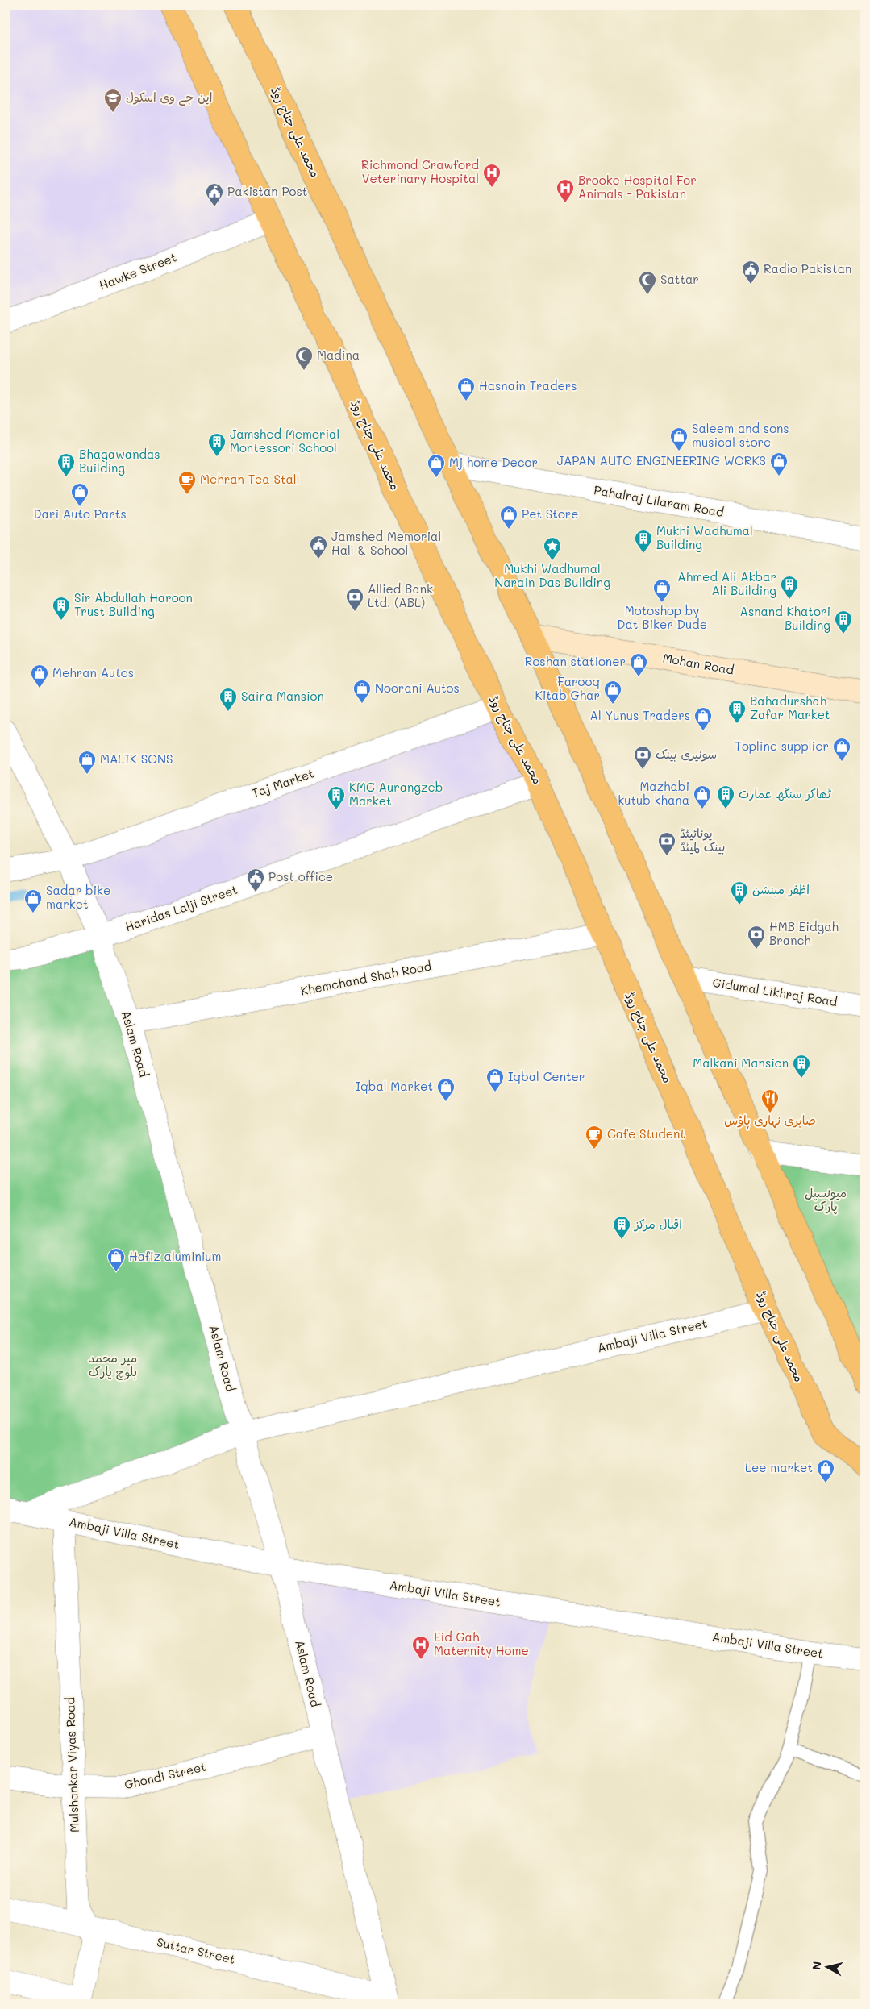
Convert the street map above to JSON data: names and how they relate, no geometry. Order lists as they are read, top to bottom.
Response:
{
  "streets": {
    "highway": ["محمد علی جناح روڈ"],
    "street": [
      "Hawke Street",
      "Pahalraj Lilaram Road",
      "Mohan Road",
      "Taj Market",
      "Haridas Lalji Street",
      "Khemchand Shah Road",
      "Gidumal Likhraj Road",
      "Aslam Road",
      "Ambaji Villa Street",
      "Mulshankar Viyas Road",
      "Ghondi Street",
      "Suttar Street"
    ]
  },
  "crossings": [
    ["محمد علی جناح روڈ", "Hawke Street"],
    ["محمد علی جناح روڈ", "Pahalraj Lilaram Road"],
    ["محمد علی جناح روڈ", "Mohan Road"],
    ["محمد علی جناح روڈ", "Taj Market"],
    ["محمد علی جناح روڈ", "Haridas Lalji Street"],
    ["محمد علی جناح روڈ", "Khemchand Shah Road"],
    ["محمد علی جناح روڈ", "Gidumal Likhraj Road"],
    ["محمد علی جناح روڈ", "Ambaji Villa Street"],
    ["Taj Market", "Aslam Road"],
    ["Haridas Lalji Street", "Aslam Road"],
    ["Khemchand Shah Road", "Aslam Road"],
    ["Aslam Road", "Ambaji Villa Street"],
    ["Aslam Road", "Ghondi Street"],
    ["Aslam Road", "Suttar Street"],
    ["Ambaji Villa Street", "Mulshankar Viyas Road"],
    ["Mulshankar Viyas Road", "Ghondi Street"],
    ["Mulshankar Viyas Road", "Suttar Street"]
  ],
  "parks": ["میونسپل پارک", "میر محمد بلوچ پارک"],
  "places": {
    "school or university": ["این جے وی اسکول"],
    "hospital": ["Richmond Crawford Veterinary Hospital", "Brooke Hospital For Animals - Pakistan", "Eid Gah Maternity Home"],
    "public building": [
      "Pakistan Post",
      "Radio Pakistan",
      "Jamshed Memorial Hall & School",
      "Post office"
    ],
    "mosque": ["Sattar", "Madina"],
    "shop": [
      "Hasnain Traders",
      "Saleem and sons musical store",
      "JAPAN AUTO ENGINEERING WORKS",
      "Mj home Decor",
      "Dari Auto Parts",
      "Pet Store",
      "Motoshop by Dat Biker Dude",
      "Roshan stationer",
      "Mehran Autos",
      "Noorani Autos",
      "Farooq Kitab Ghar",
      "Al Yunus Traders",
      "Topline supplier",
      "MALIK SONS",
      "Mazhabi kutub khana",
      "Sadar bike market",
      "Iqbal Center",
      "Iqbal Market",
      "Hafiz aluminium",
      "Lee market"
    ],
    "building": [
      "Jamshed Memorial Montessori School",
      "Bhagawandas Building",
      "Mukhi Wadhumal Building",
      "Ahmed Ali Akbar Ali Building",
      "Sir Abdullah Haroon Trust Building",
      "Asnand Khatori Building",
      "Saira Mansion",
      "Bahadurshah Zafar Market",
      "ٹھاکر سنگھ عمارت",
      "KMC Aurangzeb Market",
      "اظفر مینشن",
      "Malkani Mansion",
      "اقبال مرکز"
    ],
    "cafe": ["Mehran Tea Stall", "Cafe Student"],
    "place": ["Mukhi Wadhumal Narain Das Building"],
    "bank": [
      "Allied Bank Ltd. (ABL)",
      "سونیری بینک",
      "یونائیٹڈ بینک لمیٹڈ",
      "HMB Eidgah Branch"
    ],
    "restaurant": ["صابری نہاری ہاؤس"]
  },
  "north": "left"
}
